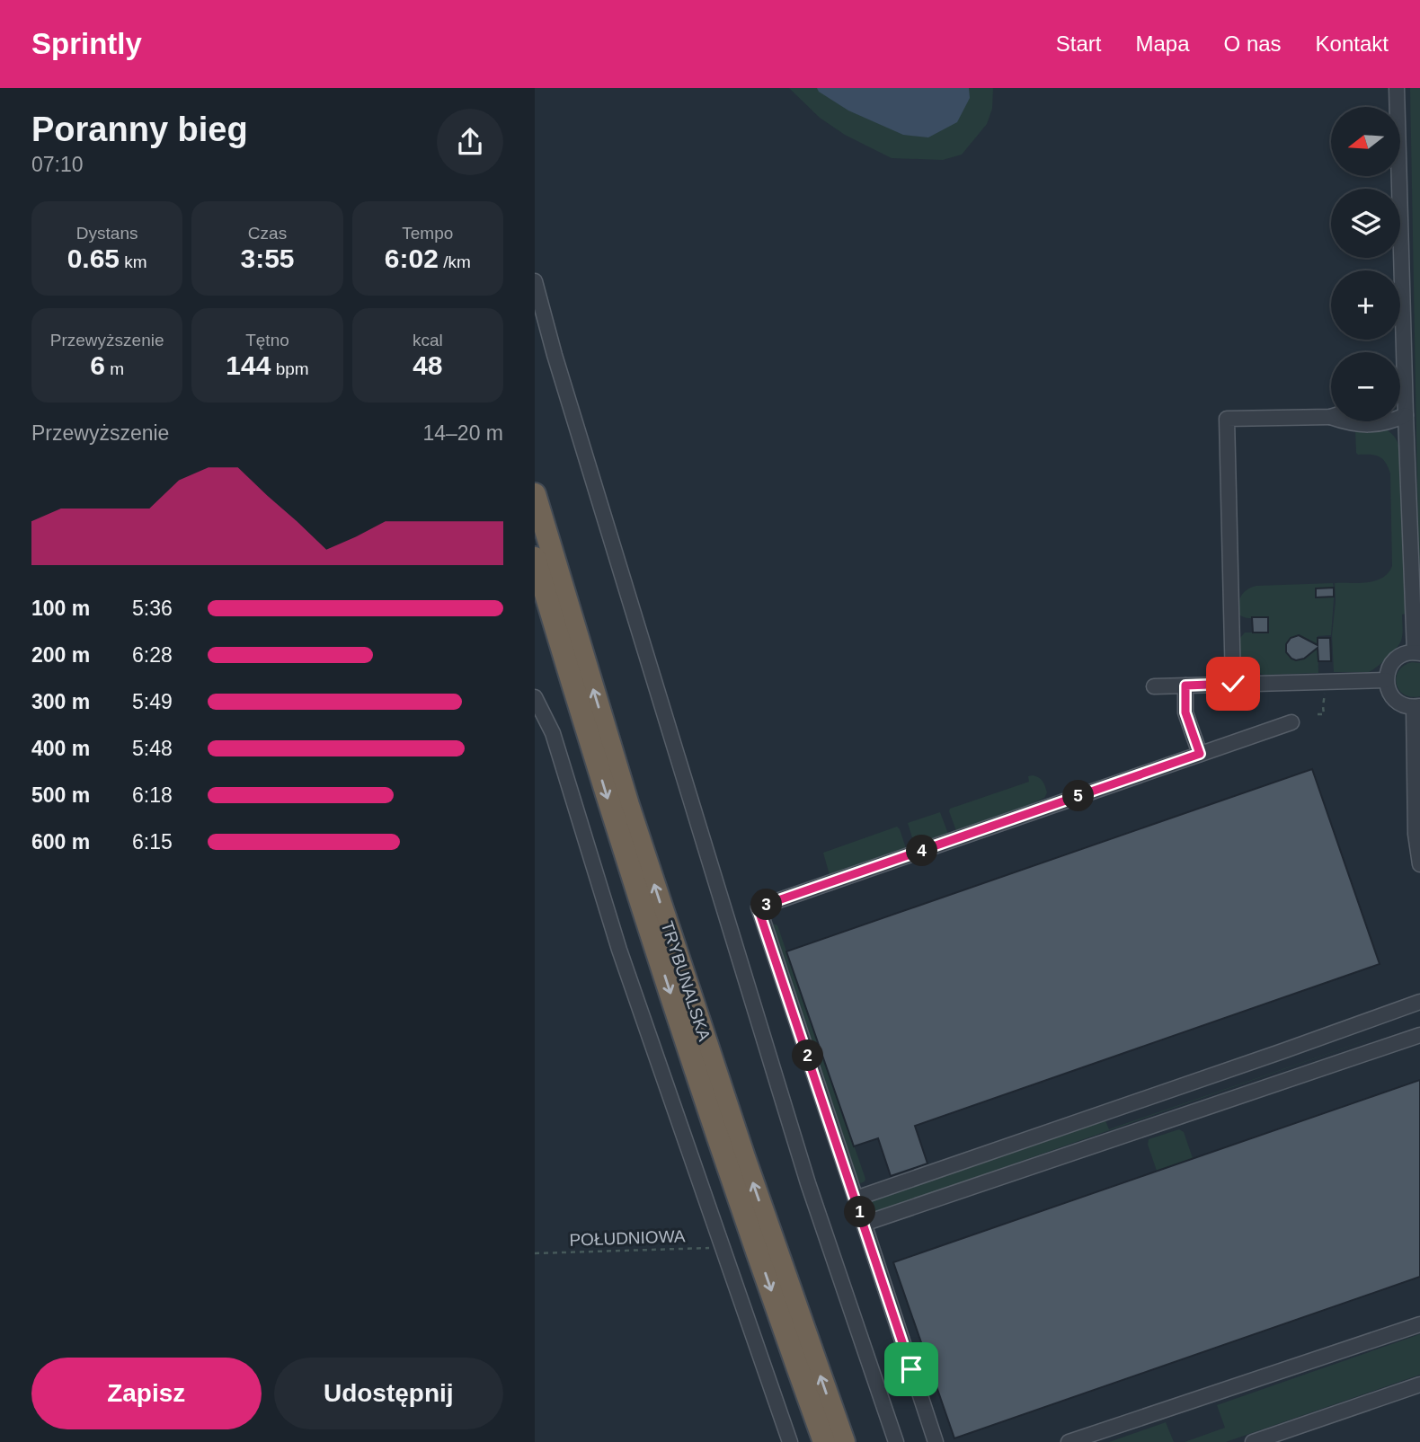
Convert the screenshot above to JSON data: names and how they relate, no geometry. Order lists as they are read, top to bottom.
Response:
{
  "streets": {
    "highway": ["TRYBUNALSKA"],
    "path": ["POŁUDNIOWA"]
  },
  "north": "left",
  "page": {
    "header": "Sprintly",
    "nav": [
      "Start",
      "Mapa",
      "O nas",
      "Kontakt"
    ],
    "heading": ["Poranny bieg", "07:10"],
    "map_buttons": ["+", "−"],
    "stats": [
      ["Dystans", "0.65 km"],
      ["Czas", "3:55"],
      ["Tempo", "6:02 /km"],
      ["Przewyższenie", "6 m"],
      ["Tętno", "144 bpm"],
      ["kcal", "48"]
    ],
    "chart": ["Przewyższenie", "14–20 m"],
    "list": [
      {
        "name": "100 m",
        "note": "5:36"
      },
      {
        "name": "200 m",
        "note": "6:28"
      },
      {
        "name": "300 m",
        "note": "5:49"
      },
      {
        "name": "400 m",
        "note": "5:48"
      },
      {
        "name": "500 m",
        "note": "6:18"
      },
      {
        "name": "600 m",
        "note": "6:15"
      }
    ],
    "pins": [
      "5",
      "4",
      "3",
      "2",
      "1"
    ],
    "buttons": ["Zapisz", "Udostępnij"]
  }
}
